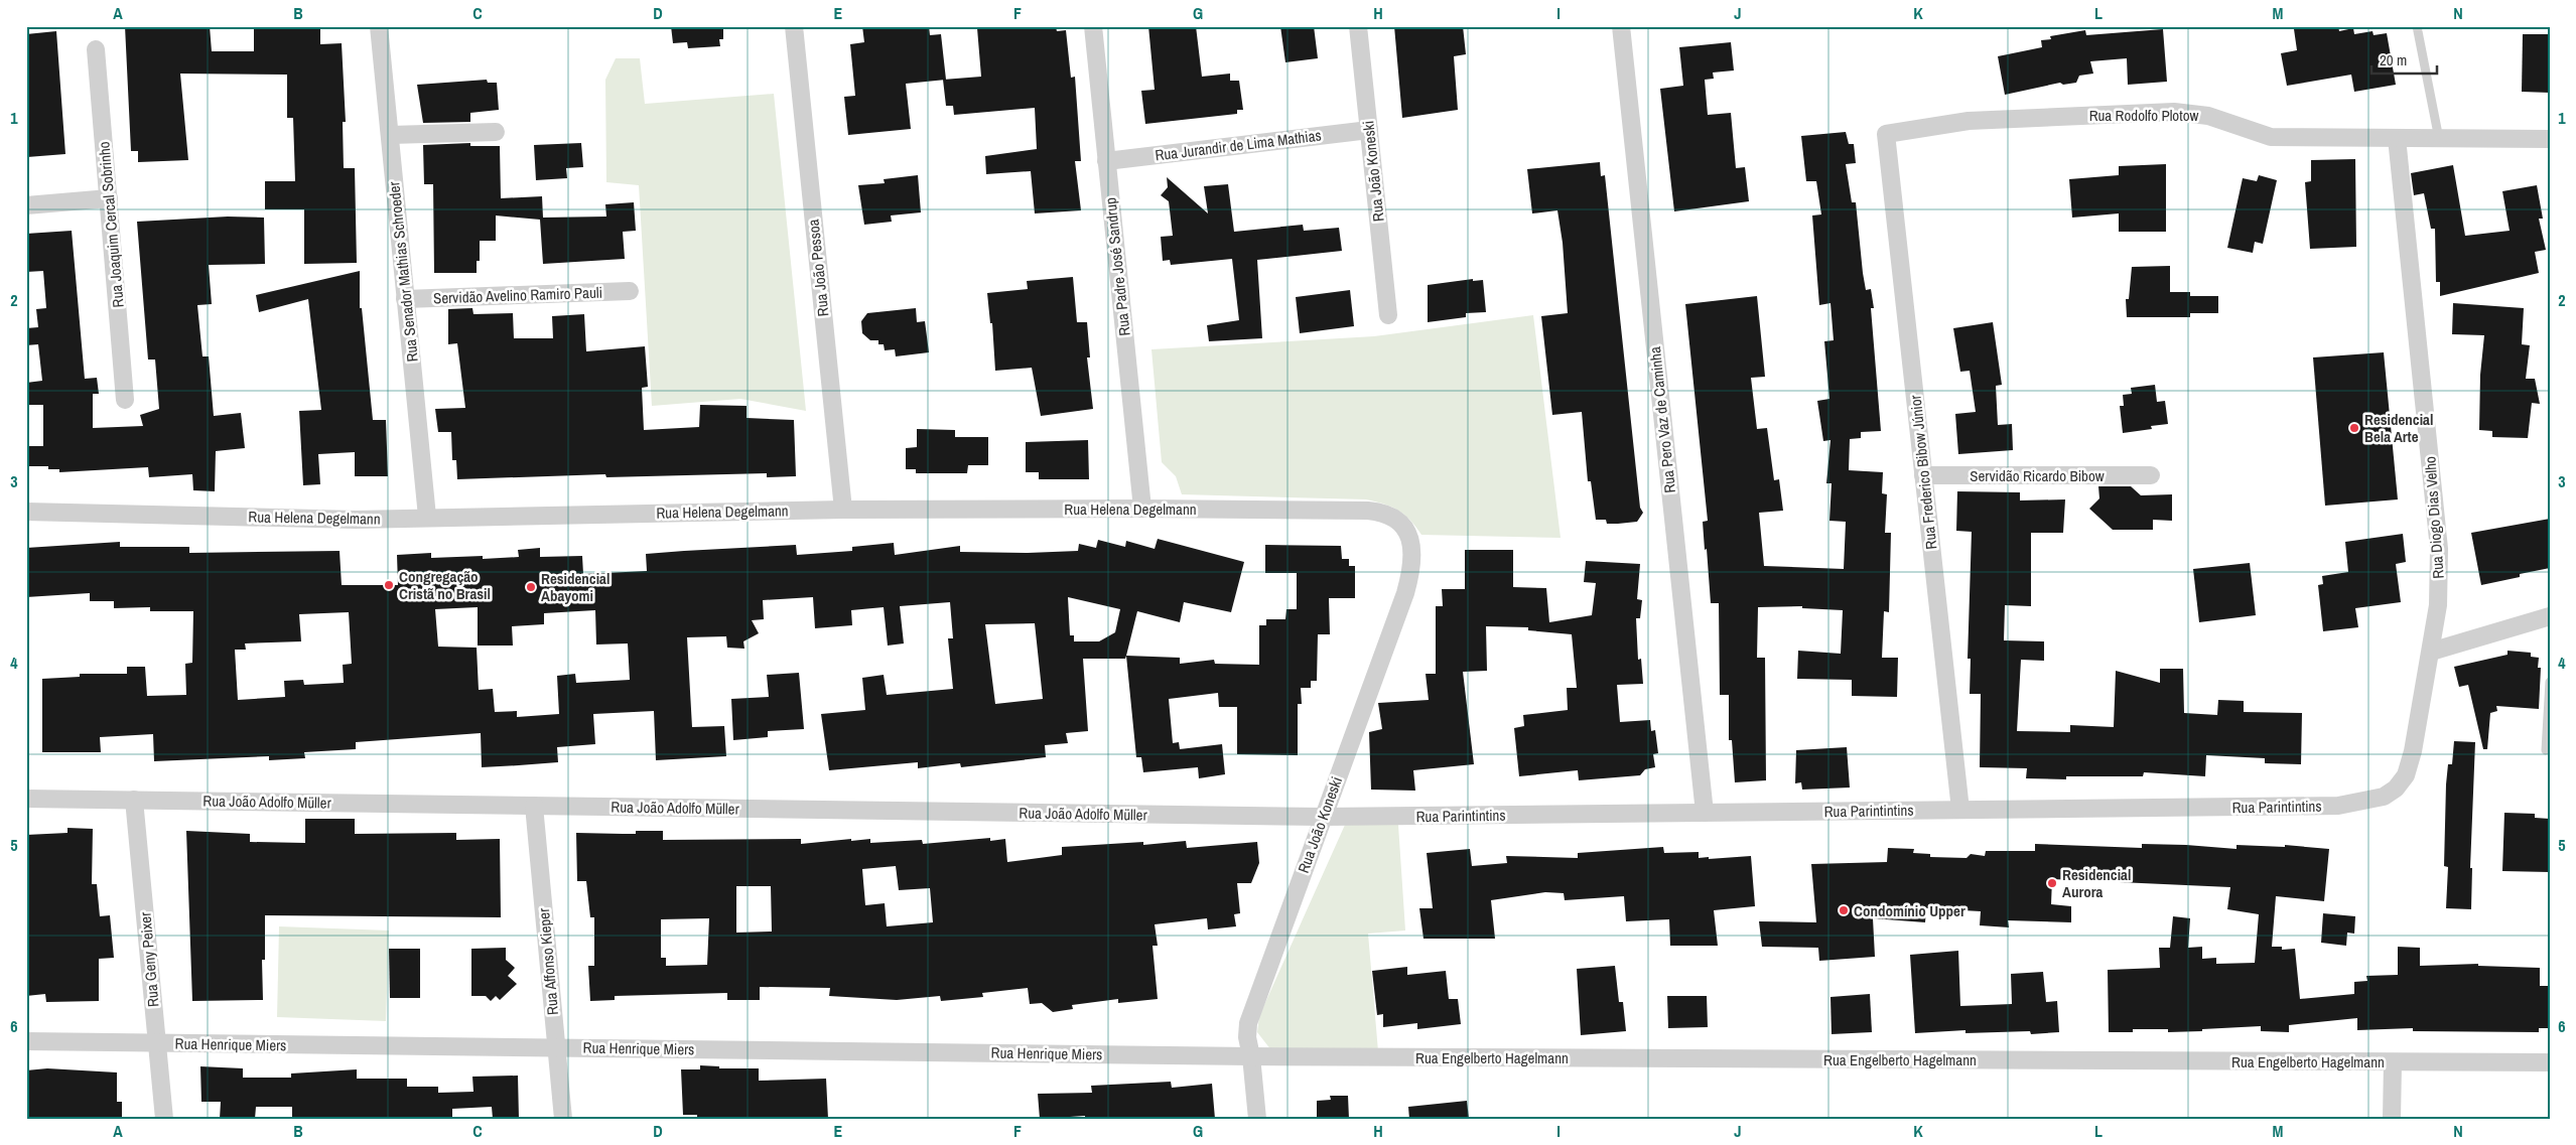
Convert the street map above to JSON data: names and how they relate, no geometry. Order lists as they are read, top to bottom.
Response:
{
  "streets": {
    "street": [
      "Rua Rodolfo Plotow",
      "Rua Jurandir de Lima Mathias",
      "Rua João Koneski",
      "Rua Joaquim Cercal Sobrinho",
      "Rua Padre José Sandrup",
      "Rua João Pessoa",
      "Rua Senador Mathias Schroeder",
      "Servidão Avelino Ramiro Pauli",
      "Rua Pero Vaz de Caminha",
      "Rua Frederico Bibow Júnior",
      "Servidão Ricardo Bibow",
      "Rua Helena Degelmann",
      "Rua Diogo Dias Velho",
      "Rua João Adolfo Müller",
      "Rua Parintintins",
      "Rua Geny Peixer",
      "Rua Affonso Kieper",
      "Rua Henrique Miers",
      "Rua Engelberto Hagelmann"
    ]
  },
  "crossings": [
    ["Rua Rodolfo Plotow", "Rua Frederico Bibow Júnior"],
    ["Rua Rodolfo Plotow", "Rua Diogo Dias Velho"],
    ["Rua Jurandir de Lima Mathias", "Rua João Koneski"],
    ["Rua Jurandir de Lima Mathias", "Rua Padre José Sandrup"],
    ["Rua João Koneski", "Rua Helena Degelmann"],
    ["Rua João Koneski", "Rua João Adolfo Müller"],
    ["Rua João Koneski", "Rua Parintintins"],
    ["Rua João Koneski", "Rua Henrique Miers"],
    ["Rua João Koneski", "Rua Engelberto Hagelmann"],
    ["Rua Padre José Sandrup", "Rua Helena Degelmann"],
    ["Rua João Pessoa", "Rua Helena Degelmann"],
    ["Rua Senador Mathias Schroeder", "Servidão Avelino Ramiro Pauli"],
    ["Rua Senador Mathias Schroeder", "Rua Helena Degelmann"],
    ["Rua Pero Vaz de Caminha", "Rua Parintintins"],
    ["Rua Frederico Bibow Júnior", "Servidão Ricardo Bibow"],
    ["Rua Frederico Bibow Júnior", "Rua Parintintins"],
    ["Rua Diogo Dias Velho", "Rua Parintintins"],
    ["Rua João Adolfo Müller", "Rua Parintintins"],
    ["Rua João Adolfo Müller", "Rua Geny Peixer"],
    ["Rua João Adolfo Müller", "Rua Affonso Kieper"],
    ["Rua Geny Peixer", "Rua Henrique Miers"],
    ["Rua Affonso Kieper", "Rua Henrique Miers"],
    ["Rua Henrique Miers", "Rua Engelberto Hagelmann"]
  ],
  "places": [
    "Residencial Bela Arte",
    "Congregação Cristã no Brasil",
    "Residencial Abayomi",
    "Residencial Aurora",
    "Condomínio Upper"
  ],
  "scale_bar": "20 m",
  "grid": {
    "columns": [
      "A",
      "B",
      "C",
      "D",
      "E",
      "F",
      "G",
      "H",
      "I",
      "J",
      "K",
      "L",
      "M",
      "N"
    ],
    "rows": [
      "1",
      "2",
      "3",
      "4",
      "5",
      "6"
    ]
  }
}
